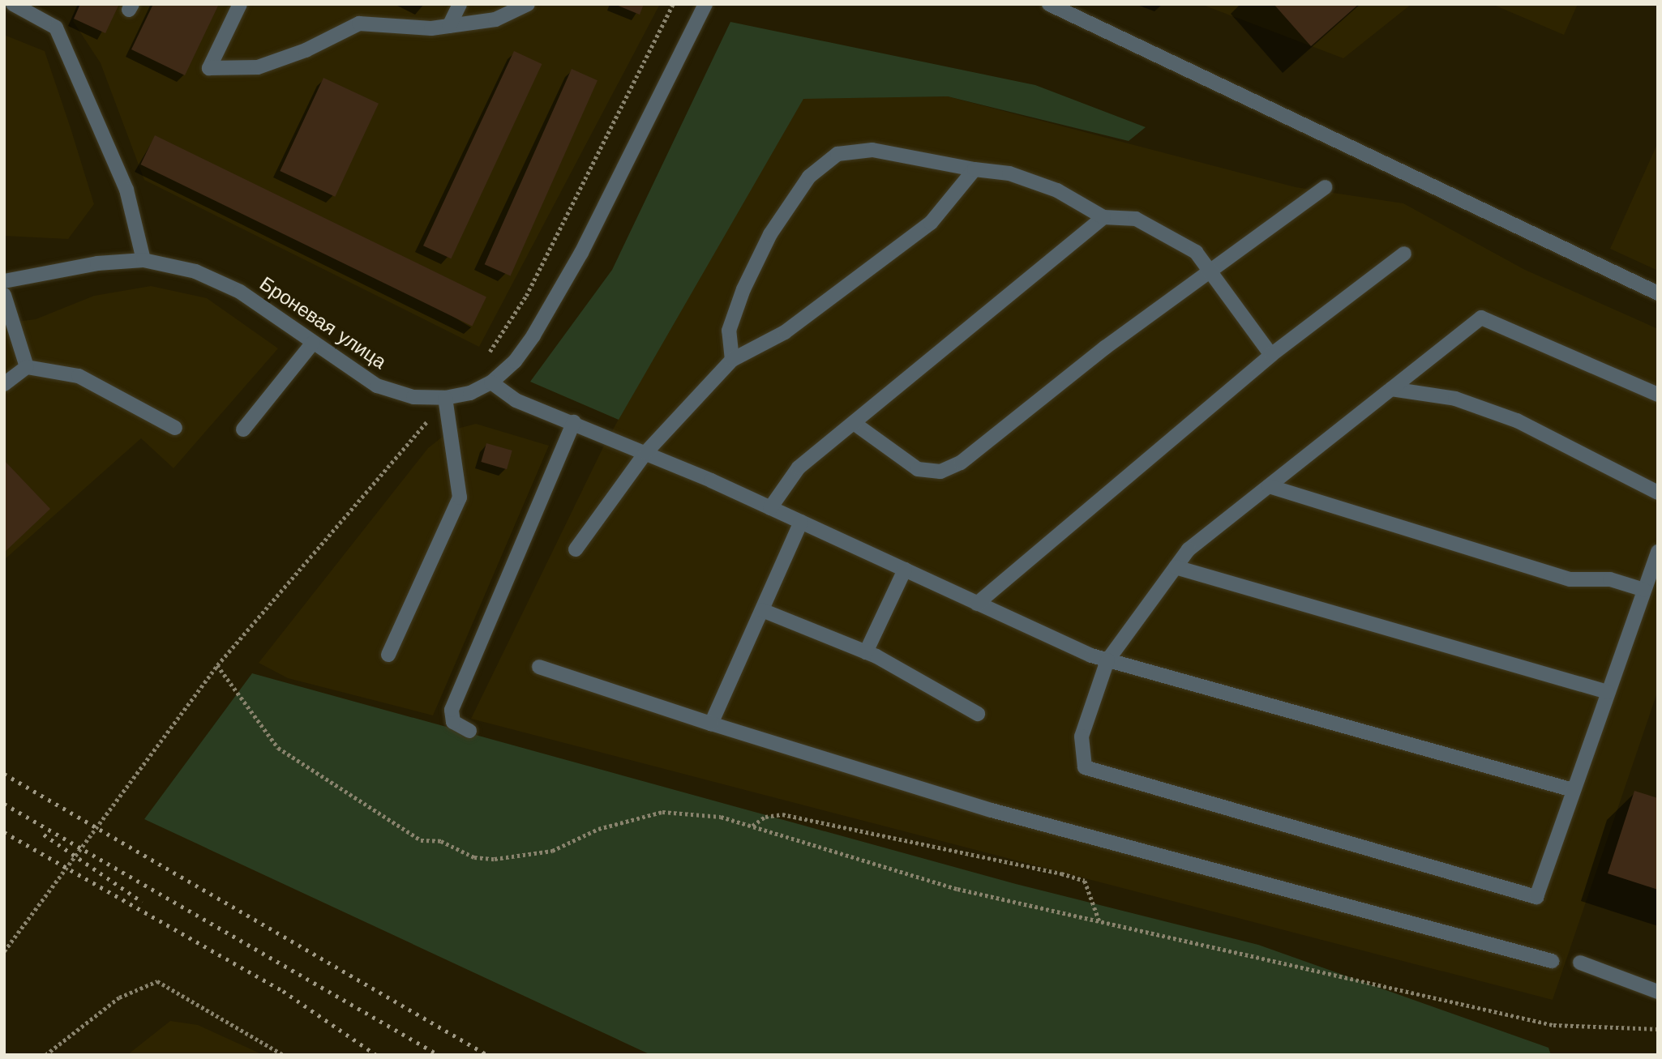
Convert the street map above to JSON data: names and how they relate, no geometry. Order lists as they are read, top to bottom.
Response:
{
  "streets": {
    "street": ["Броневая улица"]
  }
}
